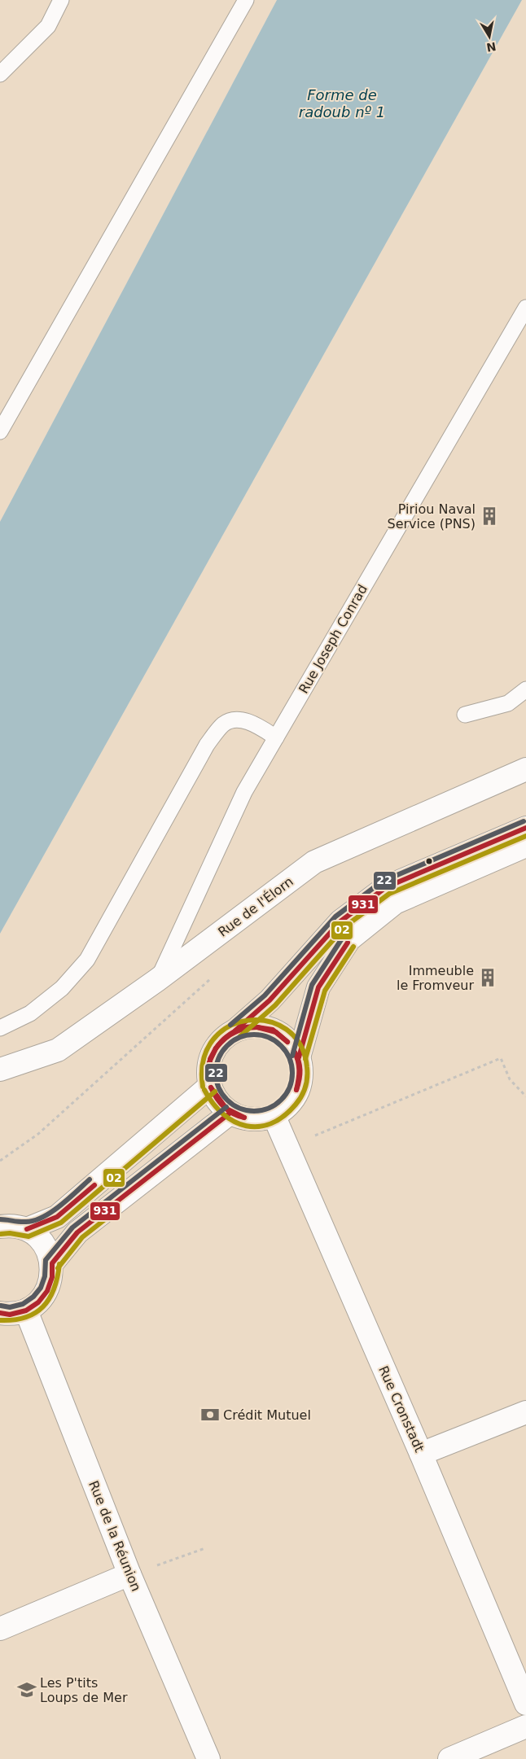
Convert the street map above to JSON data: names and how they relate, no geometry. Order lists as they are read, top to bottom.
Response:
{
  "streets": {
    "street": ["Rue de l'Élorn", "Rue Cronstadt", "Rue de la Réunion"],
    "lane": ["Rue Joseph Conrad"]
  },
  "crossings": [
    ["Rue Joseph Conrad", "Rue de l'Élorn"]
  ],
  "water": ["Forme de radoub nº 1"],
  "places": {
    "building": ["Piriou Naval Service (PNS)", "Immeuble le Fromveur"],
    "bank": ["Crédit Mutuel"],
    "school or university": ["Les P'tits Loups de Mer"]
  },
  "lines": ["transit line 22", "transit line 931", "transit line 02"],
  "north": "bottom"
}
